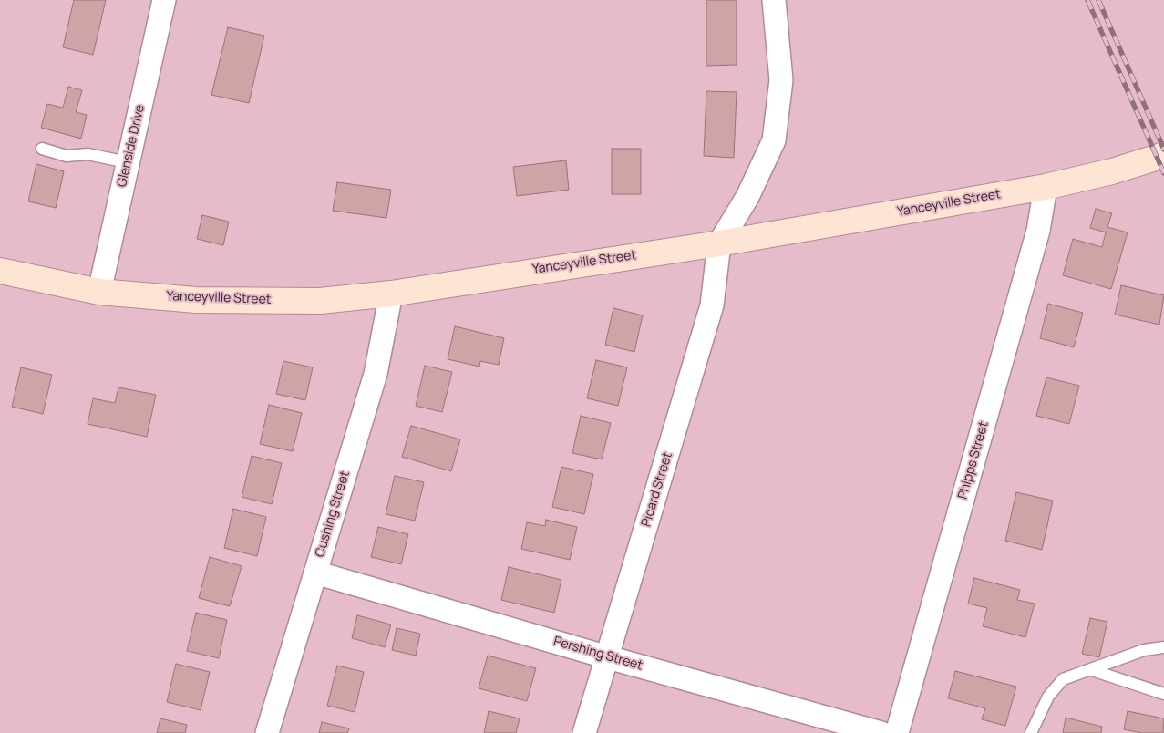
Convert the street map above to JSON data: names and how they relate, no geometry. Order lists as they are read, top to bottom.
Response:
{
  "streets": {
    "main road": ["Yanceyville Street"],
    "street": [
      "Glenside Drive",
      "Phipps Street",
      "Picard Street",
      "Cushing Street",
      "Pershing Street"
    ]
  },
  "crossings": [
    ["Glenside Drive", "Yanceyville Street"],
    ["Yanceyville Street", "Phipps Street"],
    ["Yanceyville Street", "Picard Street"],
    ["Yanceyville Street", "Cushing Street"],
    ["Picard Street", "Pershing Street"],
    ["Cushing Street", "Pershing Street"]
  ]
}
